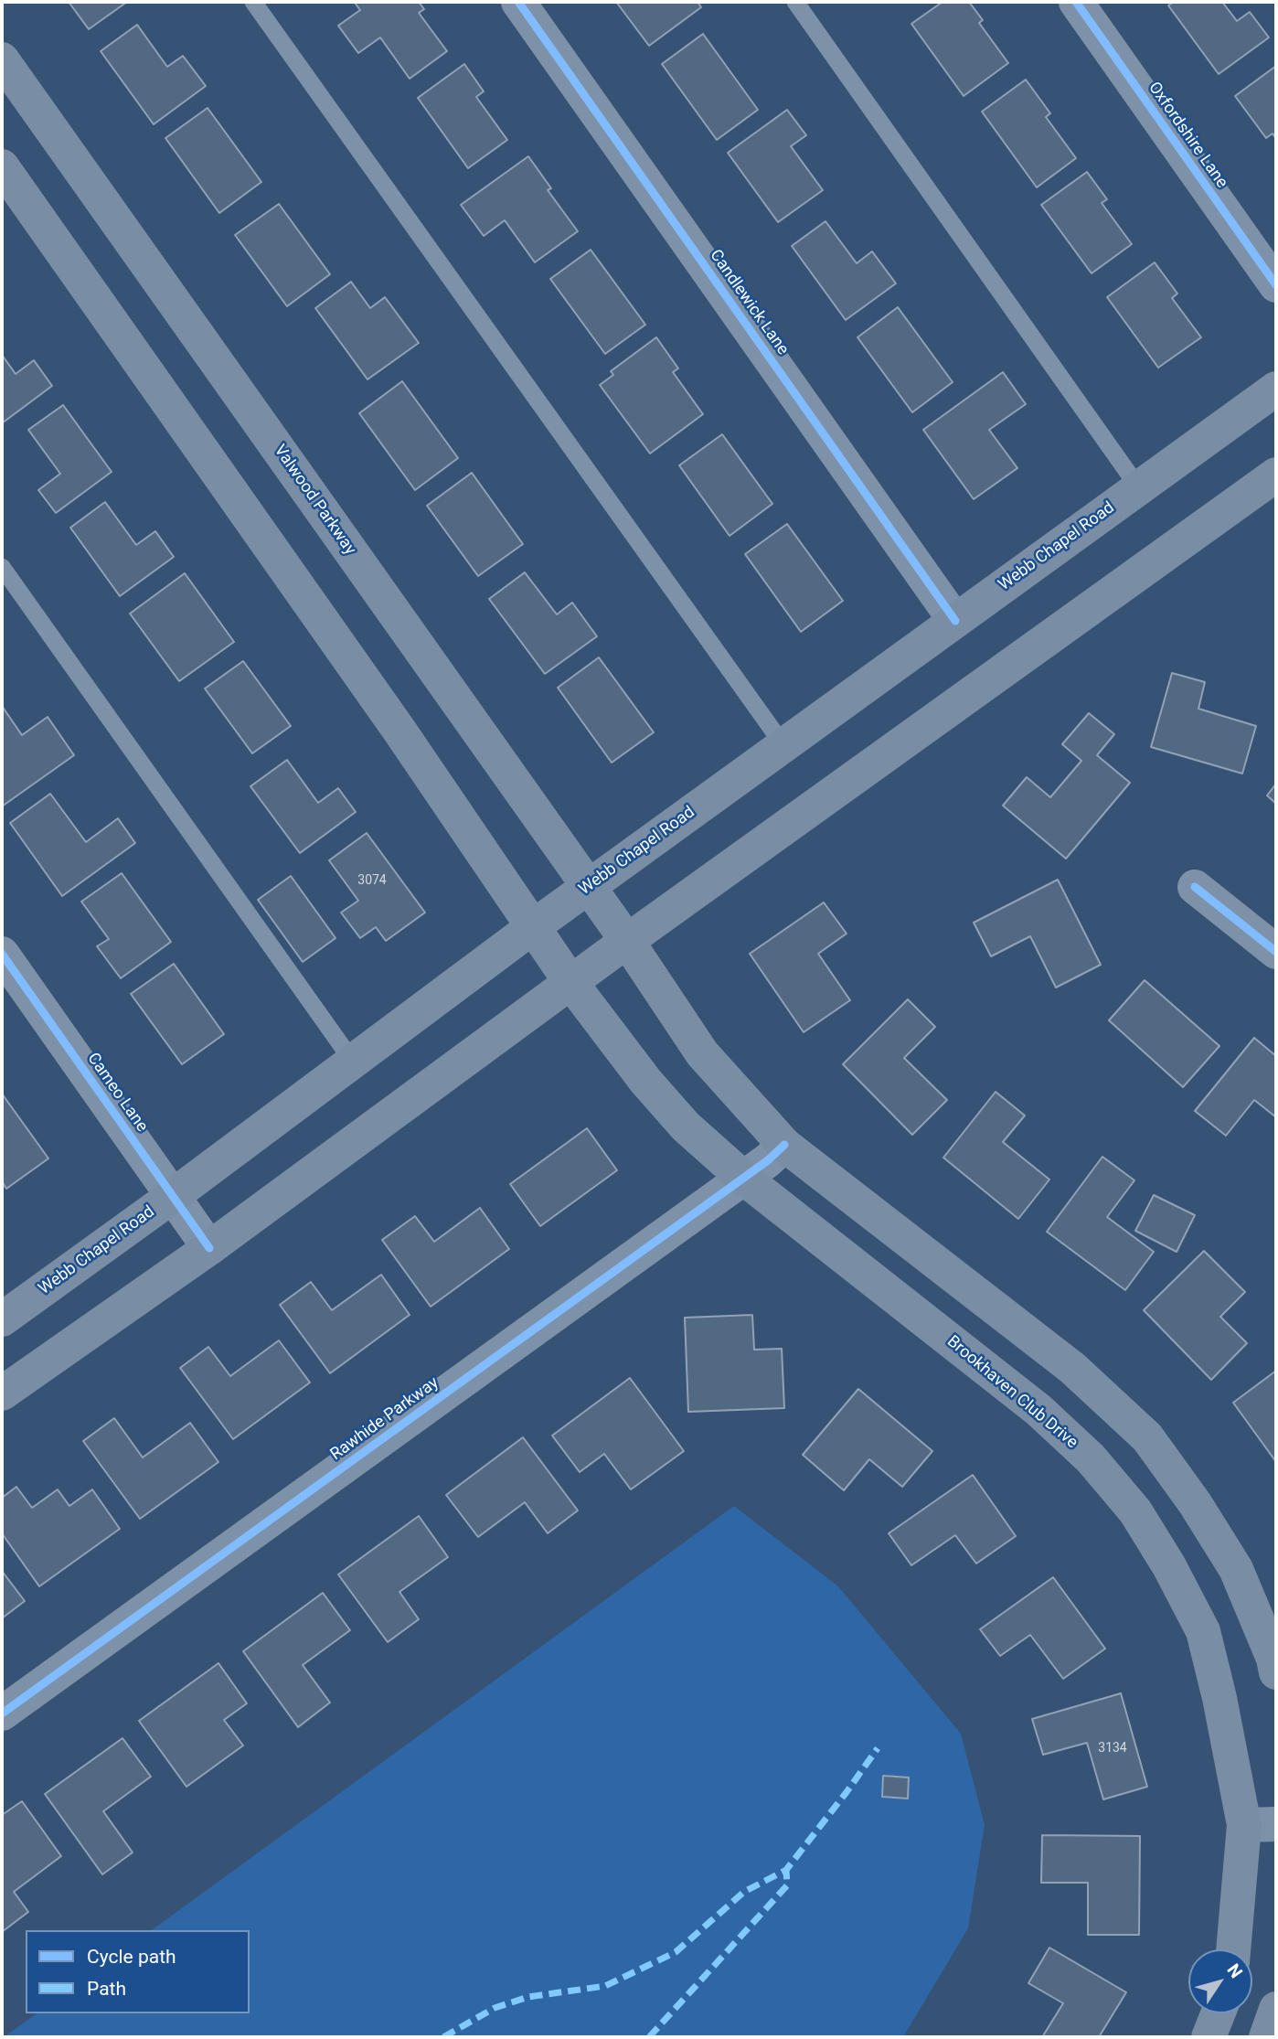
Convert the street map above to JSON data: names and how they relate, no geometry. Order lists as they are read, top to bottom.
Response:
{
  "streets": {
    "main road": ["Valwood Parkway", "Webb Chapel Road", "Brookhaven Club Drive"],
    "street": [
      "Oxfordshire Lane",
      "Candlewick Lane",
      "Cameo Lane",
      "Rawhide Parkway"
    ]
  },
  "crossings": [
    ["Candlewick Lane", "Webb Chapel Road"],
    ["Valwood Parkway", "Webb Chapel Road"],
    ["Webb Chapel Road", "Cameo Lane"],
    ["Brookhaven Club Drive", "Rawhide Parkway"]
  ],
  "house_numbers": ["3074", "3134"],
  "legend": ["Cycle path", "Path"],
  "north": "top right"
}
